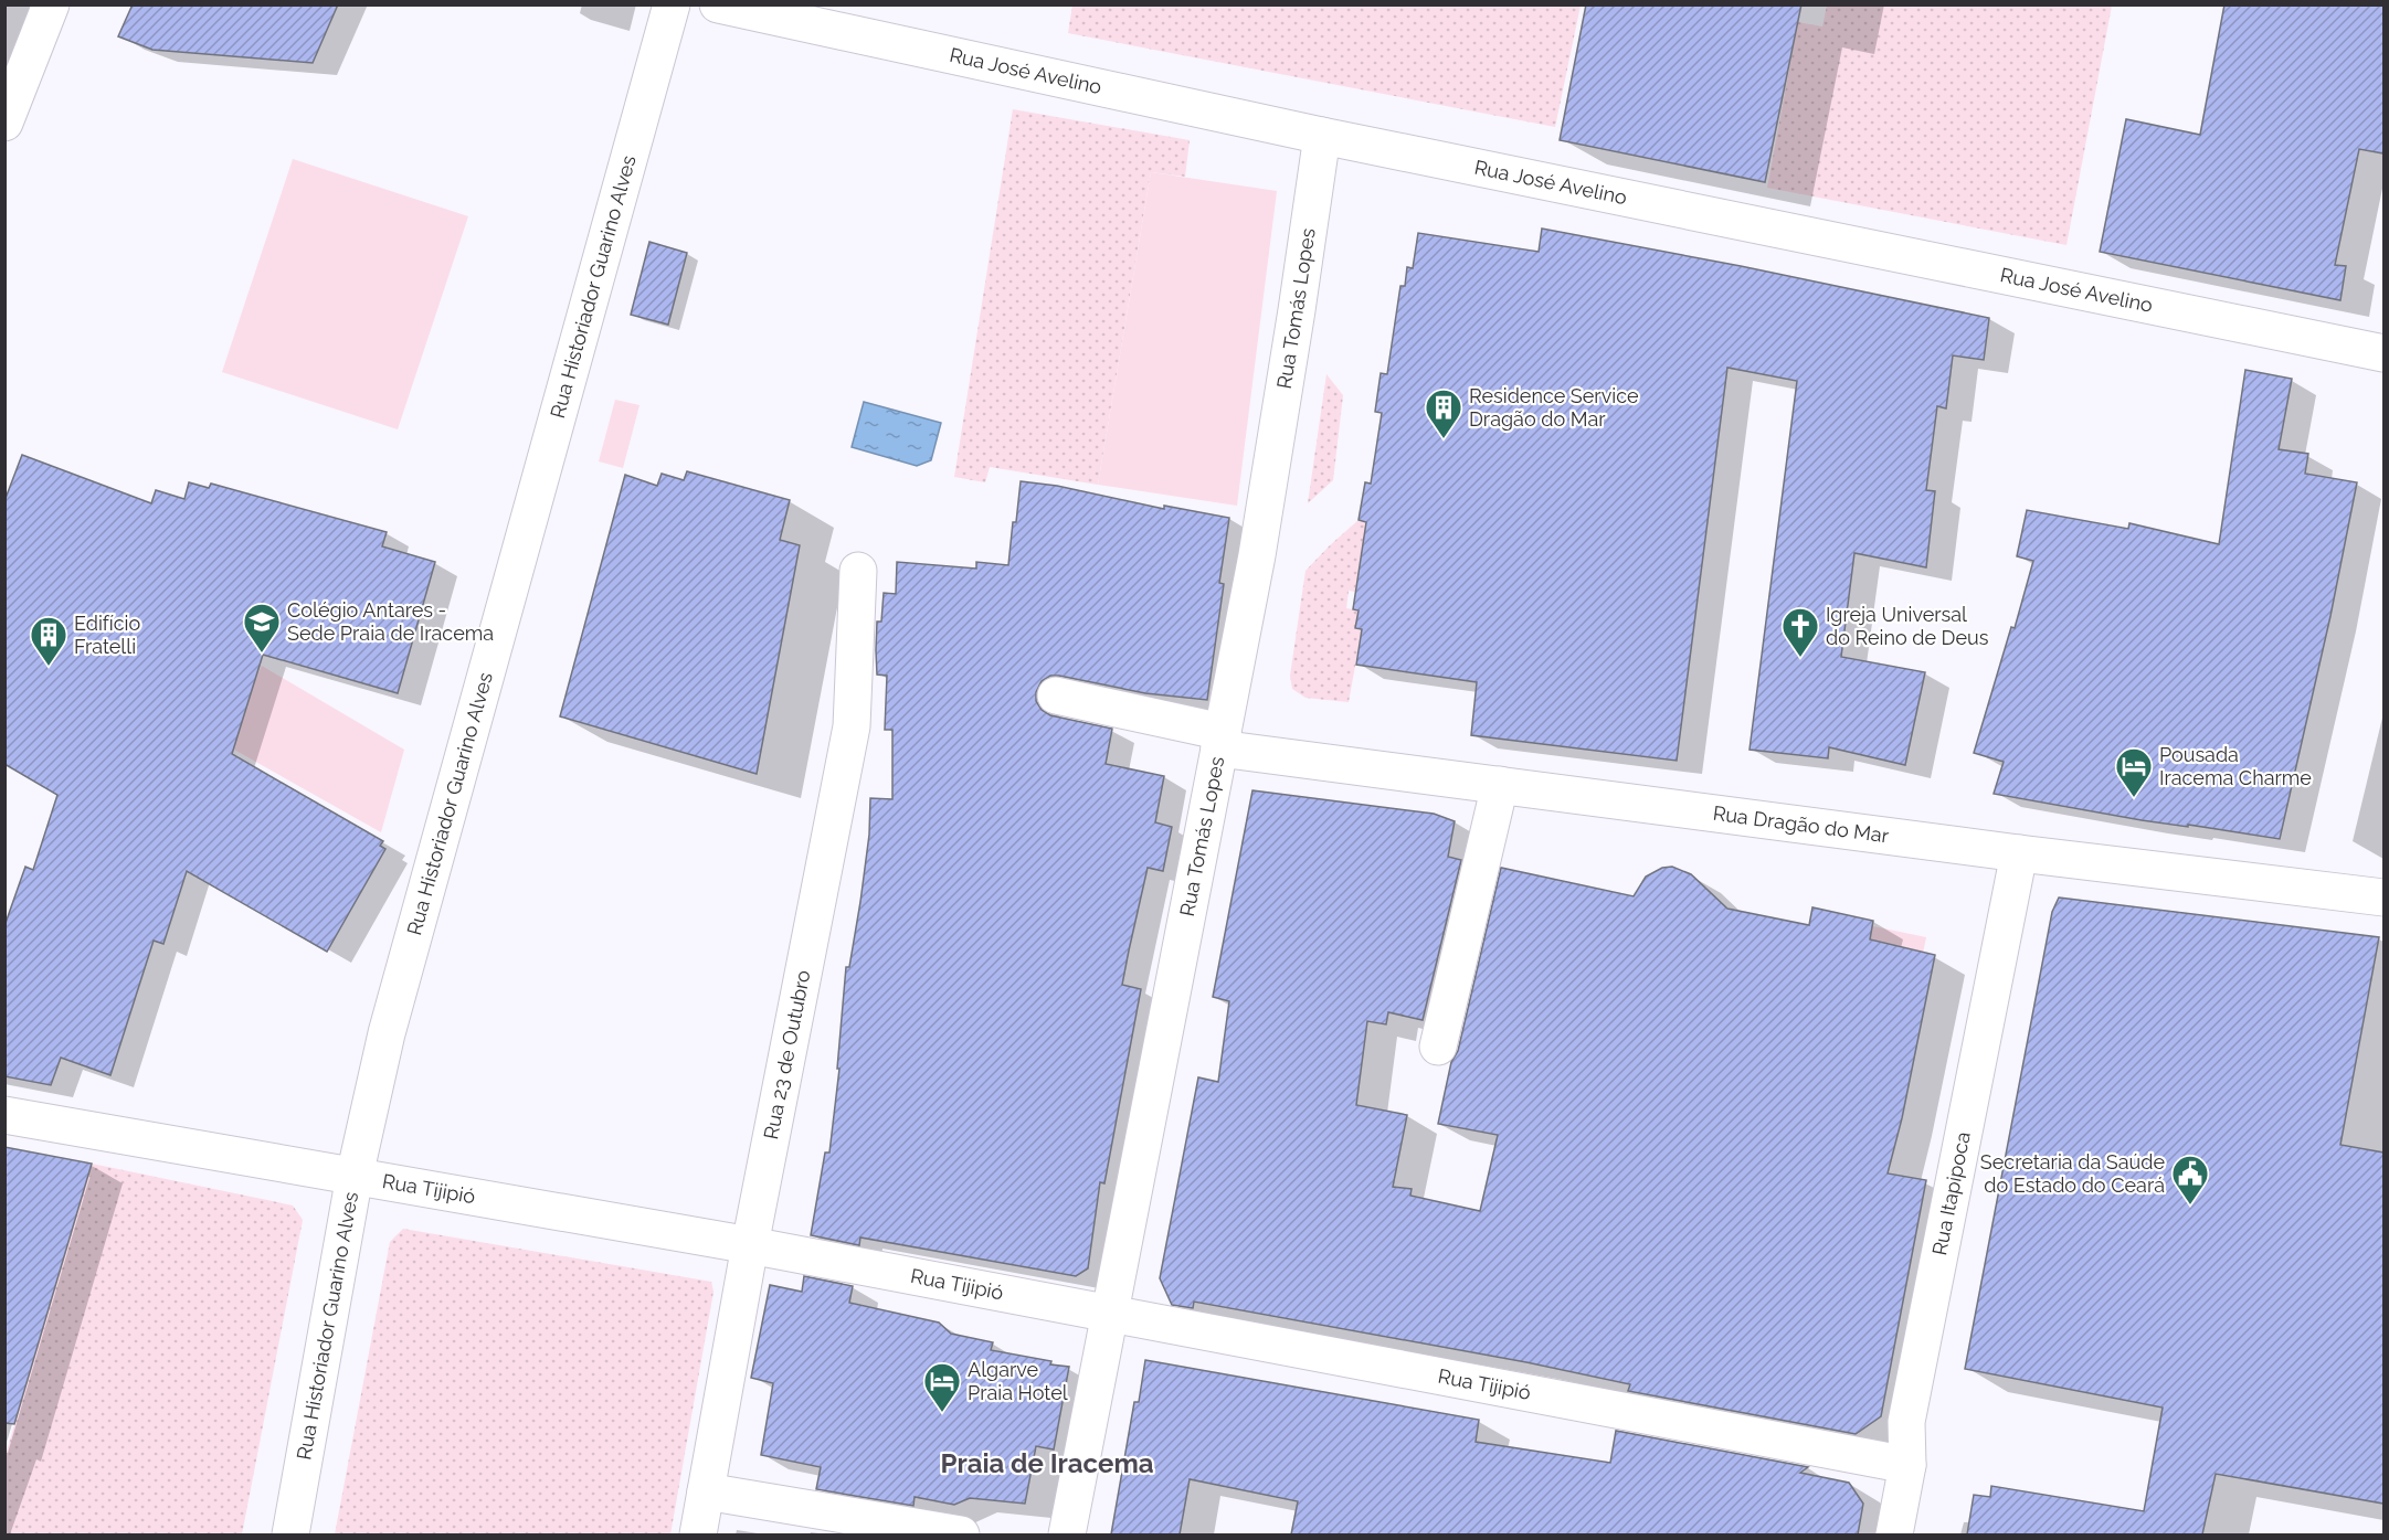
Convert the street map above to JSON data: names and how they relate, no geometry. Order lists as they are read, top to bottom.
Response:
{
  "streets": {
    "street": [
      "Rua José Avelino",
      "Rua Historiador Guarino Alves",
      "Rua Tomás Lopes",
      "Rua Dragão do Mar",
      "Rua 23 de Outubro",
      "Rua Tijipió",
      "Rua Itapipoca"
    ]
  },
  "crossings": [
    ["Rua José Avelino", "Rua Tomás Lopes"],
    ["Rua Historiador Guarino Alves", "Rua Tijipió"],
    ["Rua Tomás Lopes", "Rua Dragão do Mar"],
    ["Rua Tomás Lopes", "Rua Tijipió"],
    ["Rua Dragão do Mar", "Rua Itapipoca"],
    ["Rua 23 de Outubro", "Rua Tijipió"],
    ["Rua Tijipió", "Rua Itapipoca"]
  ],
  "districts": ["Praia de Iracema"],
  "places": {
    "building": ["Residence Service Dragão do Mar", "Edifício Fratelli"],
    "school or university": ["Colégio Antares - Sede Praia de Iracema"],
    "church": ["Igreja Universal do Reino de Deus"],
    "hotel": ["Pousada Iracema Charme", "Algarve Praia Hotel"],
    "public building": ["Secretaria da Saúde do Estado do Ceará"]
  }
}
